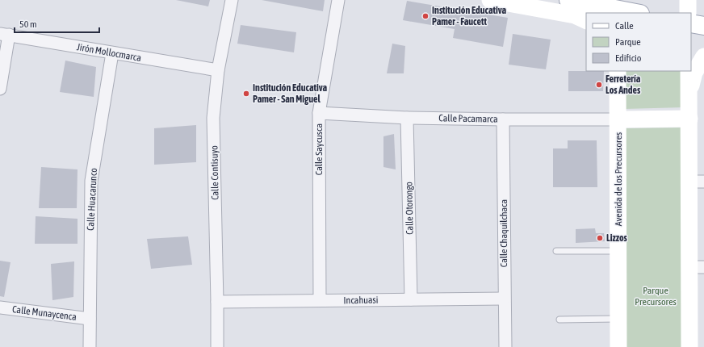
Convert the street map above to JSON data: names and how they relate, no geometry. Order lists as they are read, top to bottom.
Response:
{
  "streets": {
    "main road": ["Avenida de los Precursores"],
    "street": [
      "Jirón Mollocmarca",
      "Calle Pacamarca",
      "Calle Saycusca",
      "Calle Contisuyo",
      "Calle Huacarunco",
      "Calle Otorongo",
      "Calle Chaquilchaca",
      "Incahuasi",
      "Calle Munaycenca"
    ]
  },
  "crossings": [
    ["Jirón Mollocmarca", "Calle Contisuyo"],
    ["Jirón Mollocmarca", "Calle Huacarunco"],
    ["Calle Pacamarca", "Calle Saycusca"],
    ["Calle Pacamarca", "Avenida de los Precursores"],
    ["Calle Pacamarca", "Calle Otorongo"],
    ["Calle Pacamarca", "Calle Chaquilchaca"],
    ["Calle Saycusca", "Incahuasi"],
    ["Calle Contisuyo", "Incahuasi"],
    ["Calle Huacarunco", "Calle Munaycenca"],
    ["Calle Otorongo", "Incahuasi"],
    ["Calle Chaquilchaca", "Incahuasi"]
  ],
  "parks": ["Parque Precursores"],
  "places": [
    "Institución Educativa Pamer - Faucett",
    "Ferretería Los Andes",
    "Institución Educativa Pamer - San Miguel",
    "Lizzos"
  ],
  "legend": ["Calle", "Parque", "Edificio"],
  "scale_bar": "50 m"
}
